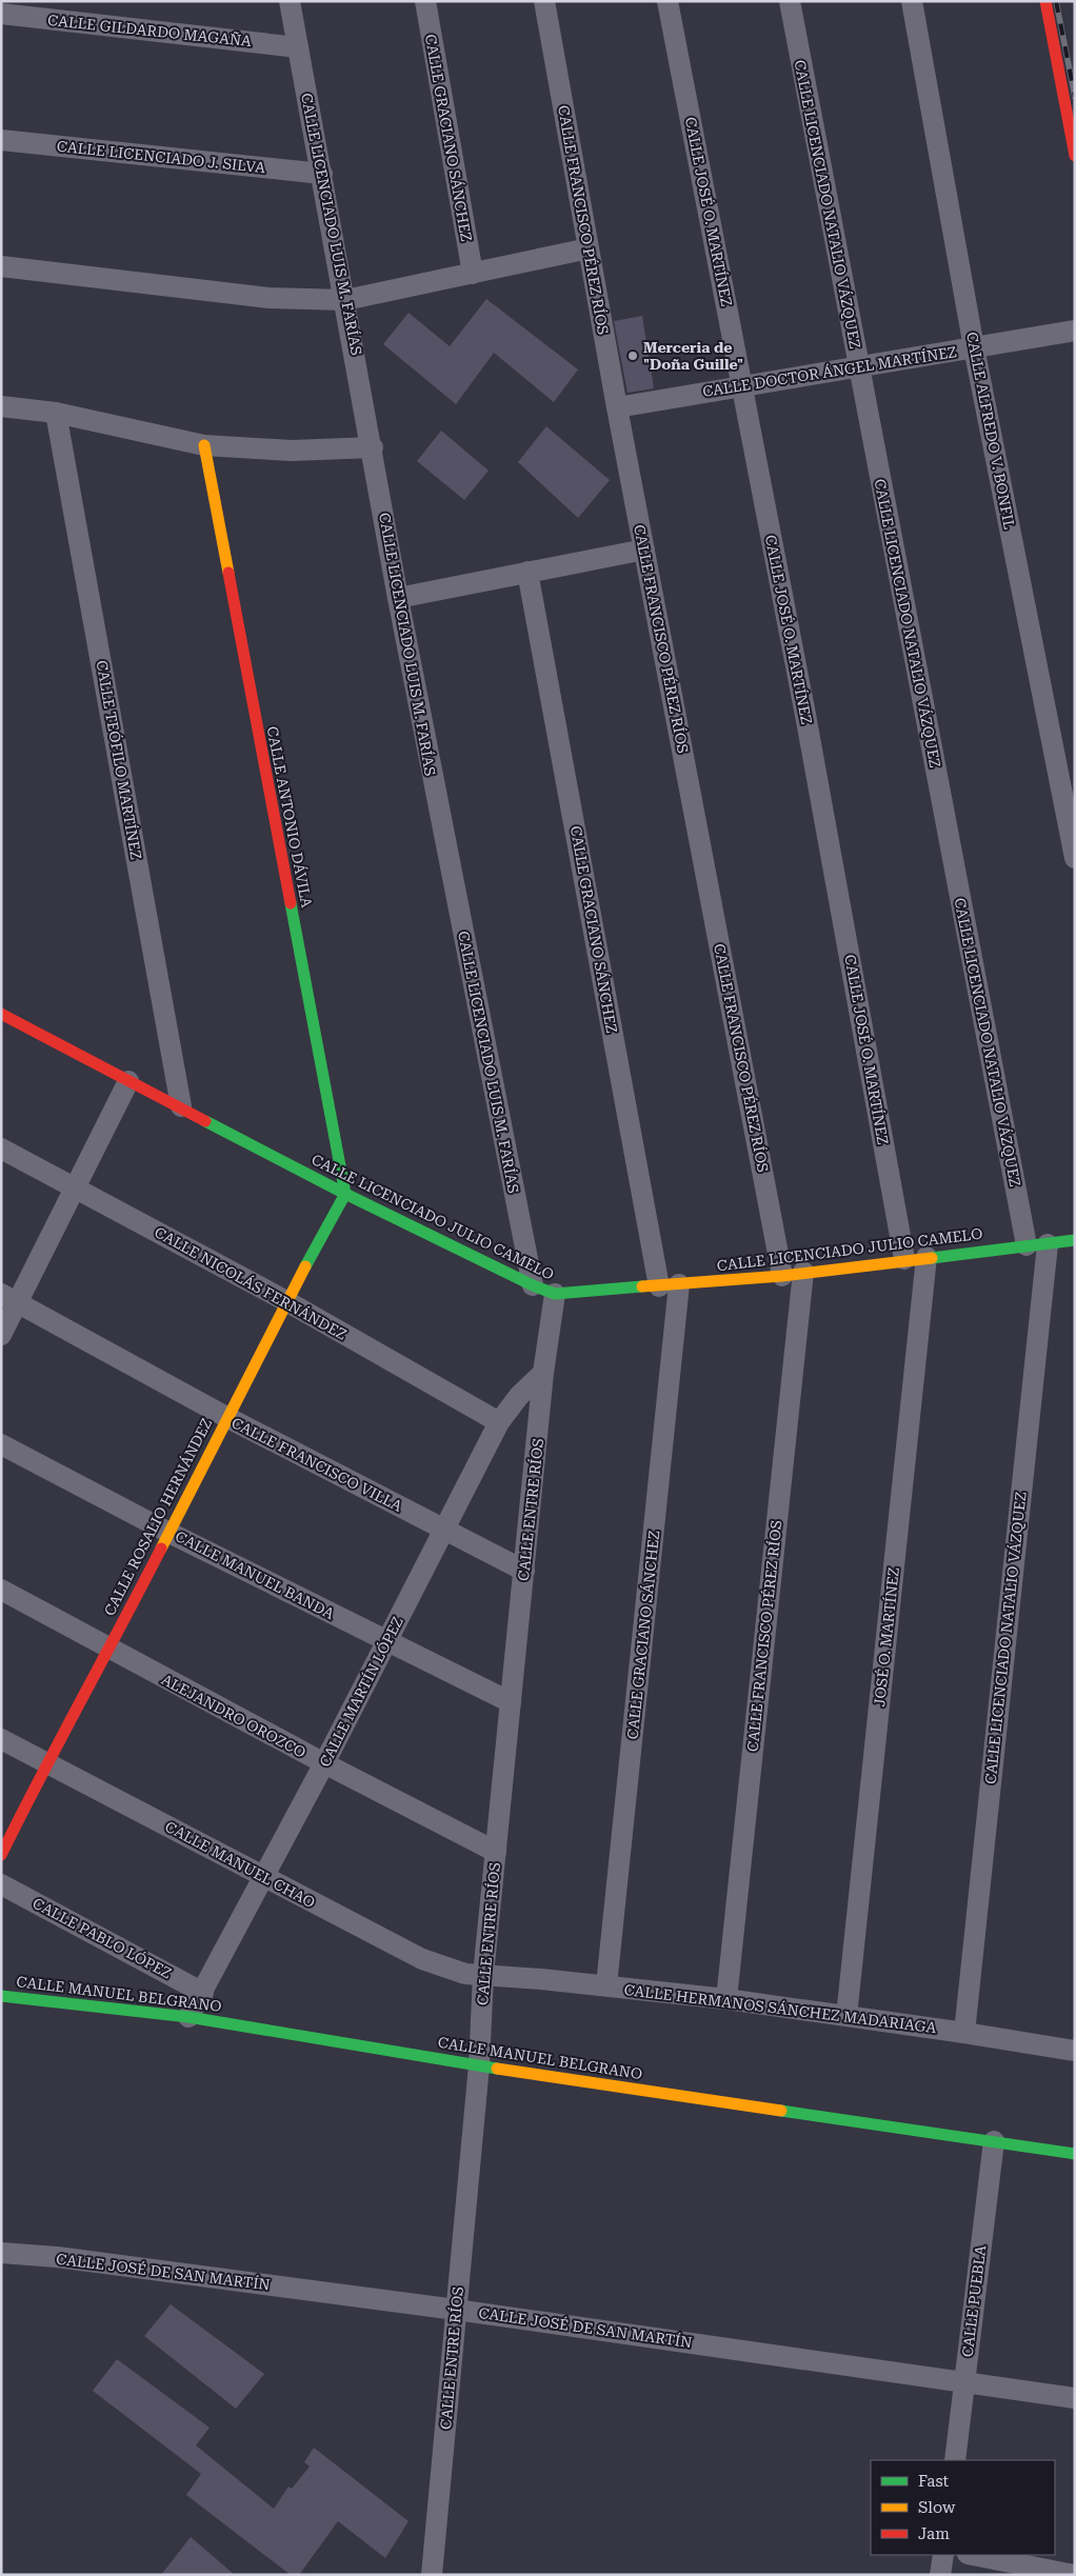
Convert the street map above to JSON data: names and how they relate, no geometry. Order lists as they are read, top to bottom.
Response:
{
  "streets": {
    "street": [
      "CALLE GILDARDO MAGAÑA",
      "CALLE GRACIANO SÁNCHEZ",
      "CALLE LICENCIADO J. SILVA",
      "CALLE LICENCIADO NATALIO VÁZQUEZ",
      "CALLE JOSÉ O. MARTÍNEZ",
      "CALLE FRANCISCO PÉREZ RÍOS",
      "CALLE LICENCIADO LUIS M. FARÍAS",
      "CALLE DOCTOR ÁNGEL MARTÍNEZ",
      "CALLE ALFREDO V. BONFIL",
      "CALLE TEÓFILO MARTÍNEZ",
      "CALLE ANTONIO DÁVILA",
      "CALLE LICENCIADO JULIO CAMELO",
      "CALLE NICOLÁS FERNÁNDEZ",
      "CALLE FRANCISCO VILLA",
      "CALLE ENTRE RÍOS",
      "CALLE ROSALIO HERNÁNDEZ",
      "CALLE MANUEL BANDA",
      "JOSÉ O. MARTÍNEZ",
      "CALLE MARTÍN LÓPEZ",
      "ALEJANDRO OROZCO",
      "CALLE MANUEL CHAO",
      "CALLE PABLO LÓPEZ",
      "CALLE MANUEL BELGRANO",
      "CALLE HERMANOS SÁNCHEZ MADARIAGA",
      "CALLE JOSÉ DE SAN MARTÍN",
      "CALLE PUEBLA"
    ]
  },
  "crossings": [
    ["CALLE GILDARDO MAGAÑA", "CALLE LICENCIADO LUIS M. FARÍAS"],
    ["CALLE GRACIANO SÁNCHEZ", "CALLE LICENCIADO JULIO CAMELO"],
    ["CALLE GRACIANO SÁNCHEZ", "CALLE HERMANOS SÁNCHEZ MADARIAGA"],
    ["CALLE LICENCIADO J. SILVA", "CALLE LICENCIADO LUIS M. FARÍAS"],
    ["CALLE LICENCIADO NATALIO VÁZQUEZ", "CALLE DOCTOR ÁNGEL MARTÍNEZ"],
    ["CALLE LICENCIADO NATALIO VÁZQUEZ", "CALLE LICENCIADO JULIO CAMELO"],
    ["CALLE LICENCIADO NATALIO VÁZQUEZ", "CALLE HERMANOS SÁNCHEZ MADARIAGA"],
    ["CALLE JOSÉ O. MARTÍNEZ", "CALLE DOCTOR ÁNGEL MARTÍNEZ"],
    ["CALLE JOSÉ O. MARTÍNEZ", "CALLE LICENCIADO JULIO CAMELO"],
    ["CALLE FRANCISCO PÉREZ RÍOS", "CALLE DOCTOR ÁNGEL MARTÍNEZ"],
    ["CALLE FRANCISCO PÉREZ RÍOS", "CALLE LICENCIADO JULIO CAMELO"],
    ["CALLE FRANCISCO PÉREZ RÍOS", "CALLE HERMANOS SÁNCHEZ MADARIAGA"],
    ["CALLE LICENCIADO LUIS M. FARÍAS", "CALLE LICENCIADO JULIO CAMELO"],
    ["CALLE DOCTOR ÁNGEL MARTÍNEZ", "CALLE ALFREDO V. BONFIL"],
    ["CALLE TEÓFILO MARTÍNEZ", "CALLE LICENCIADO JULIO CAMELO"],
    ["CALLE ANTONIO DÁVILA", "CALLE LICENCIADO JULIO CAMELO"],
    ["CALLE ANTONIO DÁVILA", "CALLE ROSALIO HERNÁNDEZ"],
    ["CALLE LICENCIADO JULIO CAMELO", "CALLE ENTRE RÍOS"],
    ["CALLE LICENCIADO JULIO CAMELO", "CALLE ROSALIO HERNÁNDEZ"],
    ["CALLE LICENCIADO JULIO CAMELO", "JOSÉ O. MARTÍNEZ"],
    ["CALLE NICOLÁS FERNÁNDEZ", "CALLE ROSALIO HERNÁNDEZ"],
    ["CALLE NICOLÁS FERNÁNDEZ", "CALLE MARTÍN LÓPEZ"],
    ["CALLE FRANCISCO VILLA", "CALLE ENTRE RÍOS"],
    ["CALLE FRANCISCO VILLA", "CALLE ROSALIO HERNÁNDEZ"],
    ["CALLE FRANCISCO VILLA", "CALLE MARTÍN LÓPEZ"],
    ["CALLE ENTRE RÍOS", "CALLE MANUEL BANDA"],
    ["CALLE ENTRE RÍOS", "CALLE MARTÍN LÓPEZ"],
    ["CALLE ENTRE RÍOS", "ALEJANDRO OROZCO"],
    ["CALLE ENTRE RÍOS", "CALLE MANUEL CHAO"],
    ["CALLE ENTRE RÍOS", "CALLE MANUEL BELGRANO"],
    ["CALLE ENTRE RÍOS", "CALLE HERMANOS SÁNCHEZ MADARIAGA"],
    ["CALLE ENTRE RÍOS", "CALLE JOSÉ DE SAN MARTÍN"],
    ["CALLE ROSALIO HERNÁNDEZ", "CALLE MANUEL BANDA"],
    ["CALLE ROSALIO HERNÁNDEZ", "ALEJANDRO OROZCO"],
    ["CALLE ROSALIO HERNÁNDEZ", "CALLE MANUEL CHAO"],
    ["CALLE MANUEL BANDA", "CALLE MARTÍN LÓPEZ"],
    ["JOSÉ O. MARTÍNEZ", "CALLE HERMANOS SÁNCHEZ MADARIAGA"],
    ["CALLE MARTÍN LÓPEZ", "ALEJANDRO OROZCO"],
    ["CALLE MARTÍN LÓPEZ", "CALLE MANUEL CHAO"],
    ["CALLE MARTÍN LÓPEZ", "CALLE PABLO LÓPEZ"],
    ["CALLE MARTÍN LÓPEZ", "CALLE MANUEL BELGRANO"],
    ["CALLE MANUEL CHAO", "CALLE HERMANOS SÁNCHEZ MADARIAGA"],
    ["CALLE MANUEL BELGRANO", "CALLE PUEBLA"],
    ["CALLE JOSÉ DE SAN MARTÍN", "CALLE PUEBLA"]
  ],
  "places": ["Merceria de \"Doña Guille\""],
  "legend": ["Fast", "Slow", "Jam"]
}
